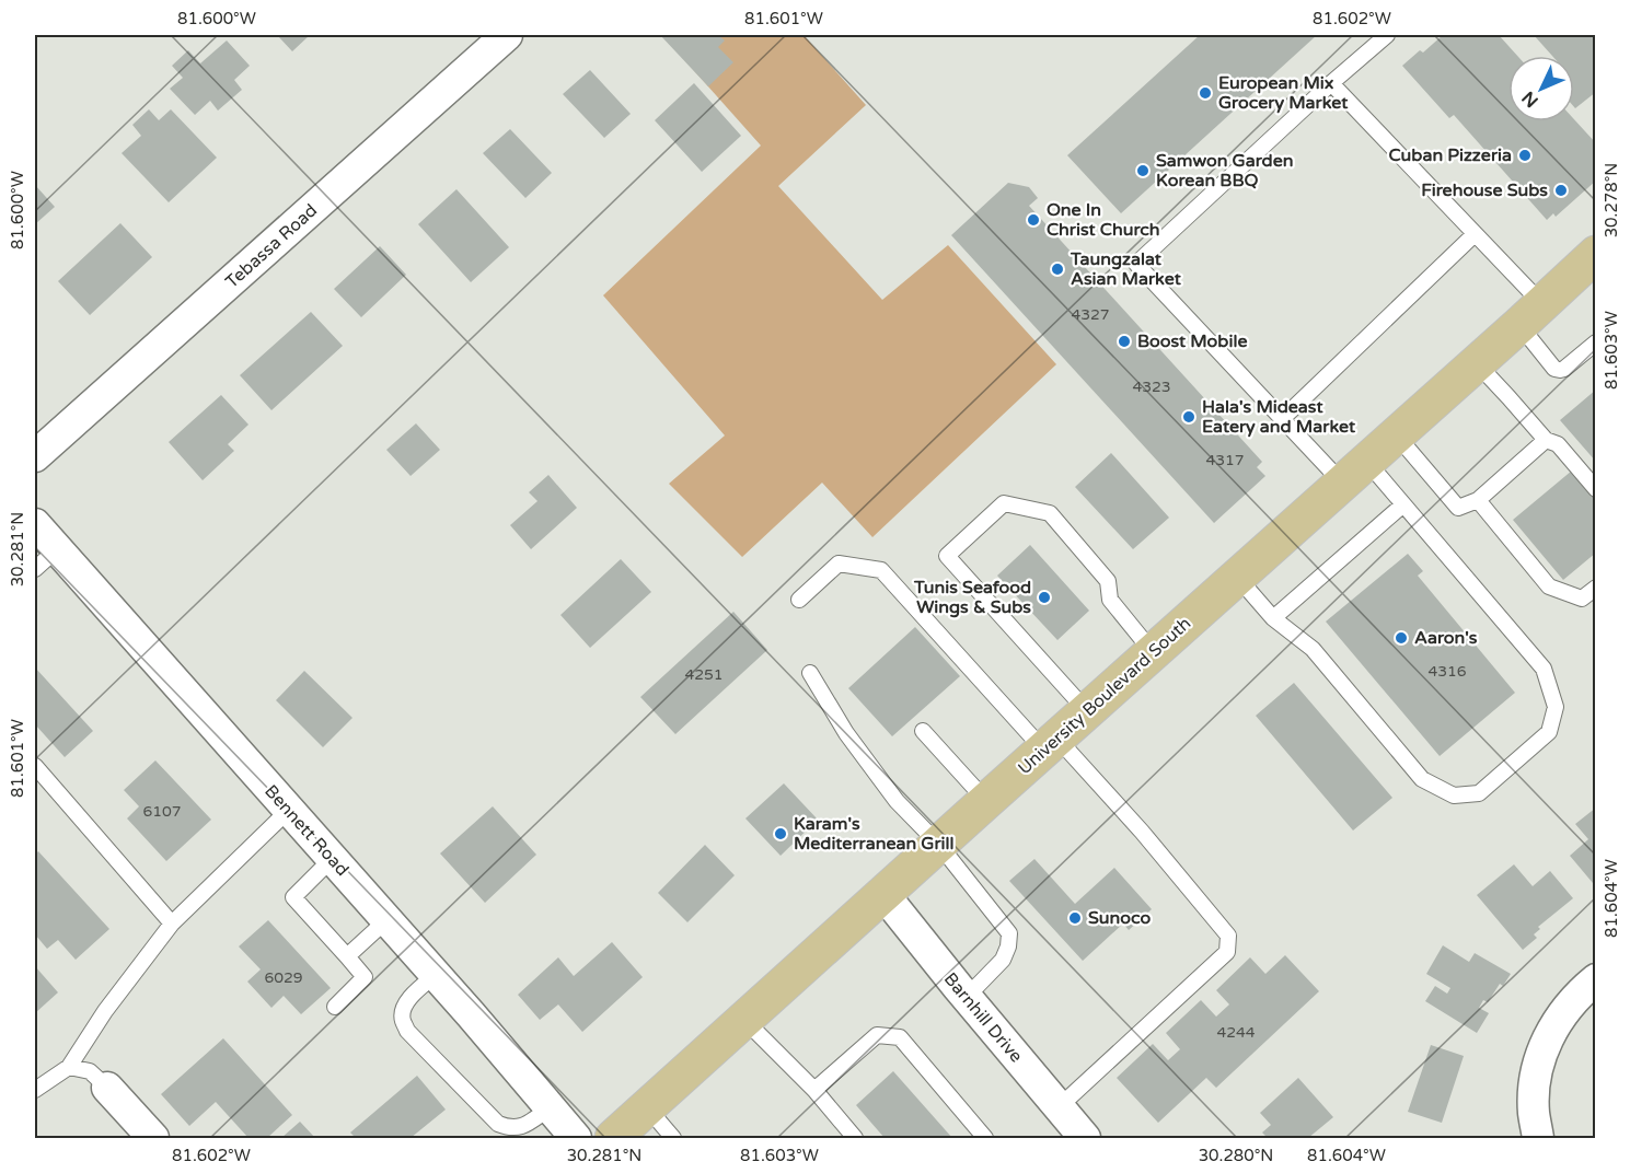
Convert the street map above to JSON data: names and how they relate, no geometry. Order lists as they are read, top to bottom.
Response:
{
  "streets": {
    "main road": ["University Boulevard South"],
    "street": ["Tebassa Road", "Bennett Road", "Barnhill Drive"]
  },
  "crossings": [
    ["University Boulevard South", "Barnhill Drive"]
  ],
  "places": [
    "European Mix Grocery Market",
    "Cuban Pizzeria",
    "Samwon Garden Korean BBQ",
    "Firehouse Subs",
    "One In Christ Church",
    "Taungzalat Asian Market",
    "Boost Mobile",
    "Hala's Mideast Eatery and Market",
    "Tunis Seafood Wings & Subs",
    "Aaron's",
    "Karam's Mediterranean Grill",
    "Sunoco"
  ],
  "house_numbers": [
    "4327",
    "4323",
    "4317",
    "4316",
    "4251",
    "6107",
    "6029",
    "4244"
  ],
  "north": "bottom left",
  "coordinates": [
    "81.600°W",
    "81.601°W",
    "81.602°W",
    "30.278°N",
    "81.603°W",
    "30.281°N",
    "81.604°W",
    "30.280°N"
  ]
}
